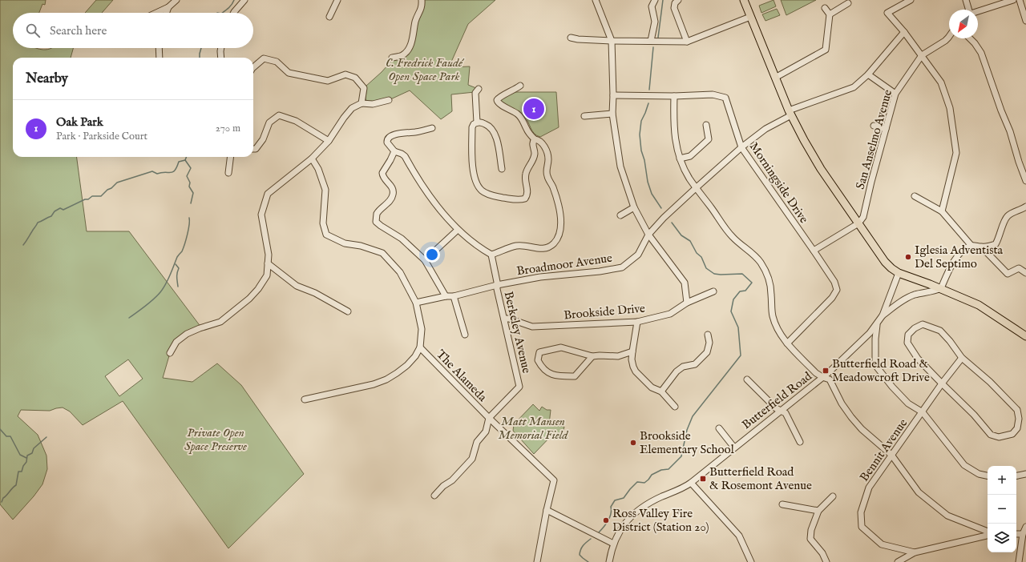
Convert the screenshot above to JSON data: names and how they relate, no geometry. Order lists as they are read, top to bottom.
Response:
{
  "streets": {
    "street": [
      "San Anselmo Avenue",
      "Morningside Drive",
      "Broadmoor Avenue",
      "Brookside Drive",
      "Berkeley Avenue",
      "The Alameda",
      "Butterfield Road",
      "Bennit Avenue"
    ]
  },
  "crossings": [
    ["Morningside Drive", "Broadmoor Avenue"],
    ["Broadmoor Avenue", "Berkeley Avenue"],
    ["Brookside Drive", "Berkeley Avenue"],
    ["Berkeley Avenue", "The Alameda"]
  ],
  "parks": ["C. Fredrick Faudé Open Space Park", "Matt Mansen Memorial Field", "Private Open Space Preserve"],
  "places": {
    "other": ["Iglesia Adventista Del Septimo", "Brookside Elementary School", "Ross Valley Fire District (Station 20)"],
    "transit": ["Butterfield Road & Meadowcroft Drive", "Butterfield Road & Rosemont Avenue"]
  },
  "north": "bottom left",
  "page": {
    "search": "Search here",
    "heading": "Nearby",
    "pins": "1",
    "list": [
      {
        "mark": "1",
        "name": "Oak Park",
        "note": "Park · Parkside Court",
        "value": "270 m"
      }
    ],
    "map_buttons": ["+", "−"]
  }
}
